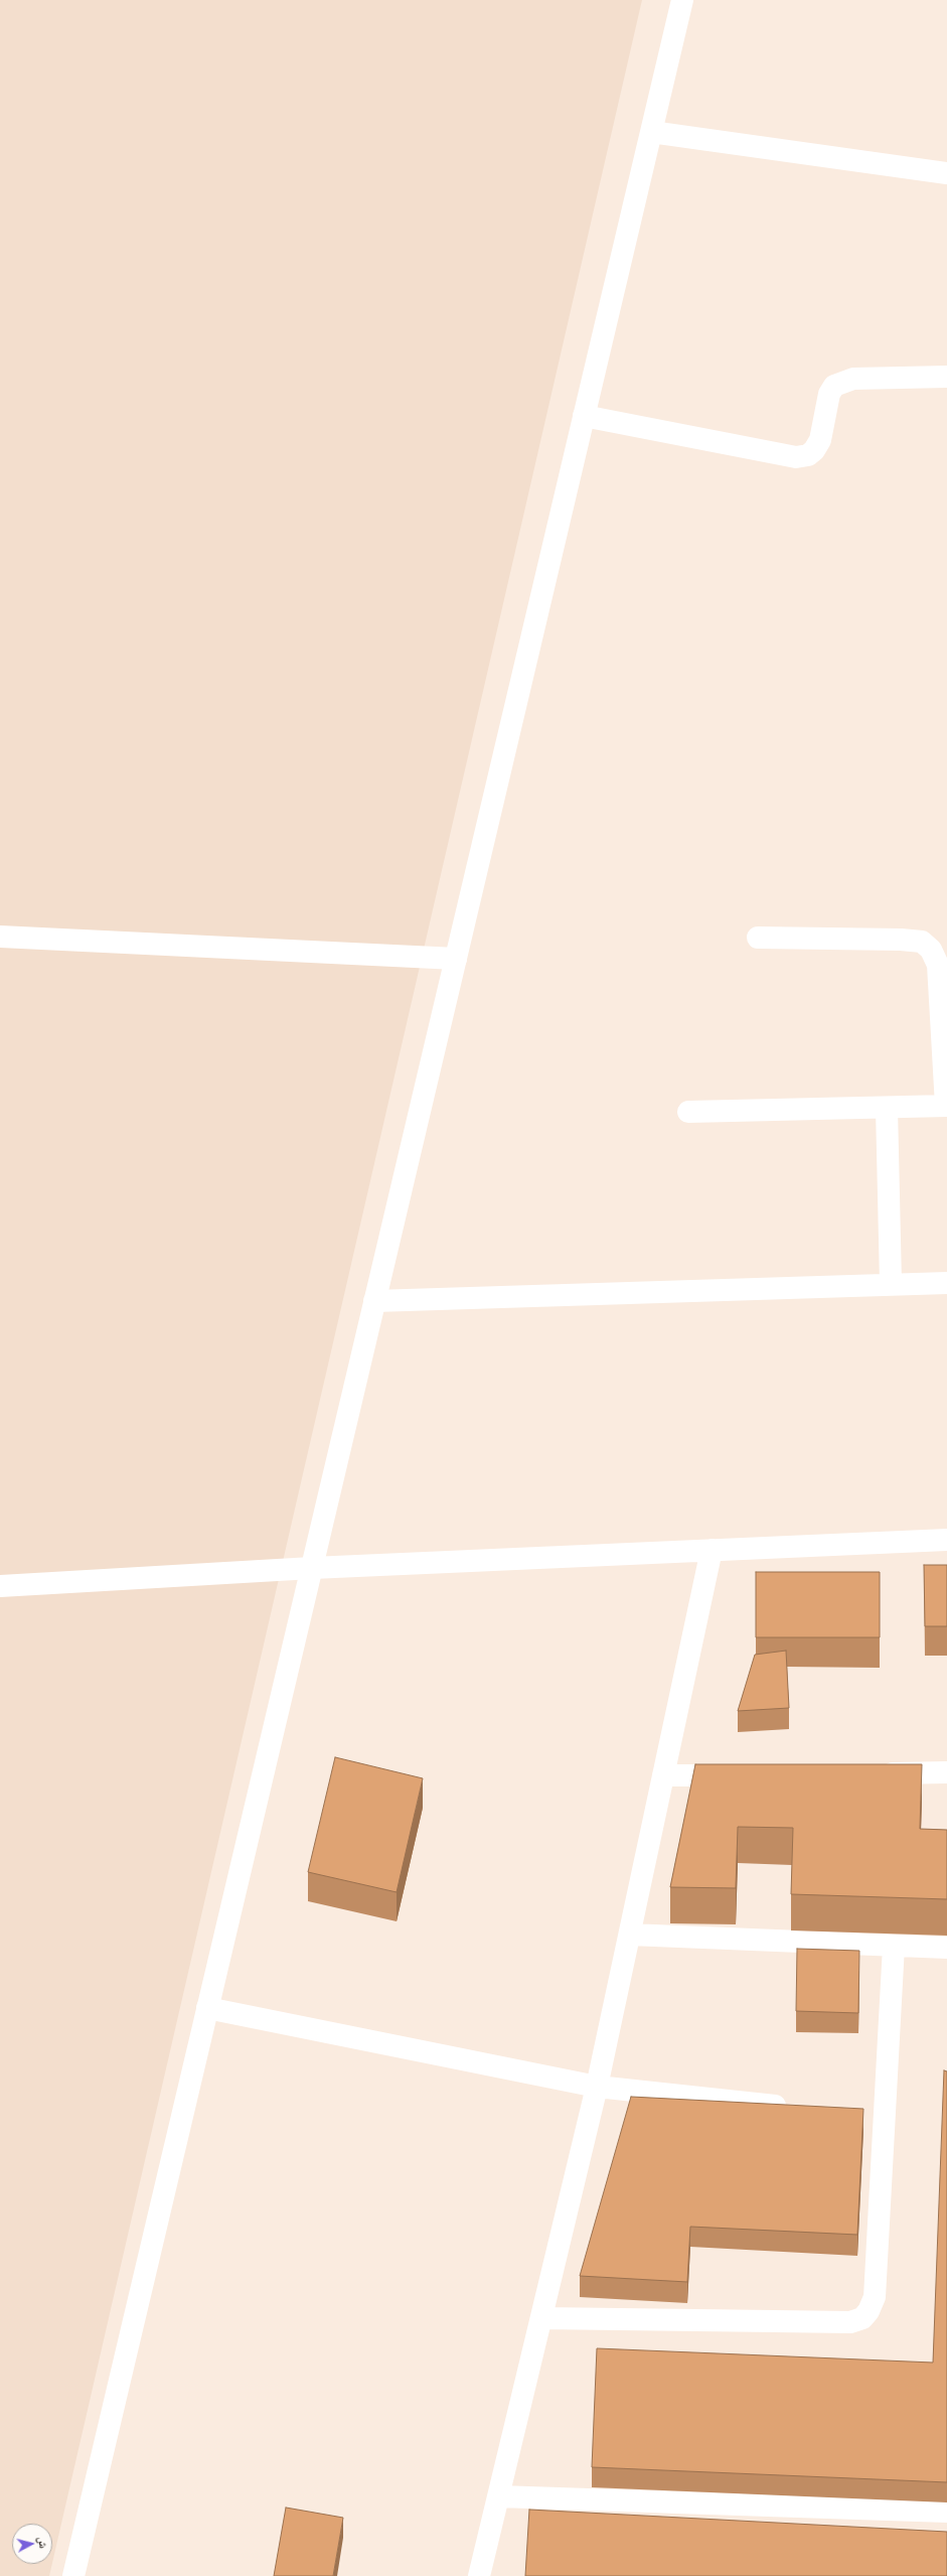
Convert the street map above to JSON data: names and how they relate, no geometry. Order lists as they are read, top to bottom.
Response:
{
  "north": "right"
}
